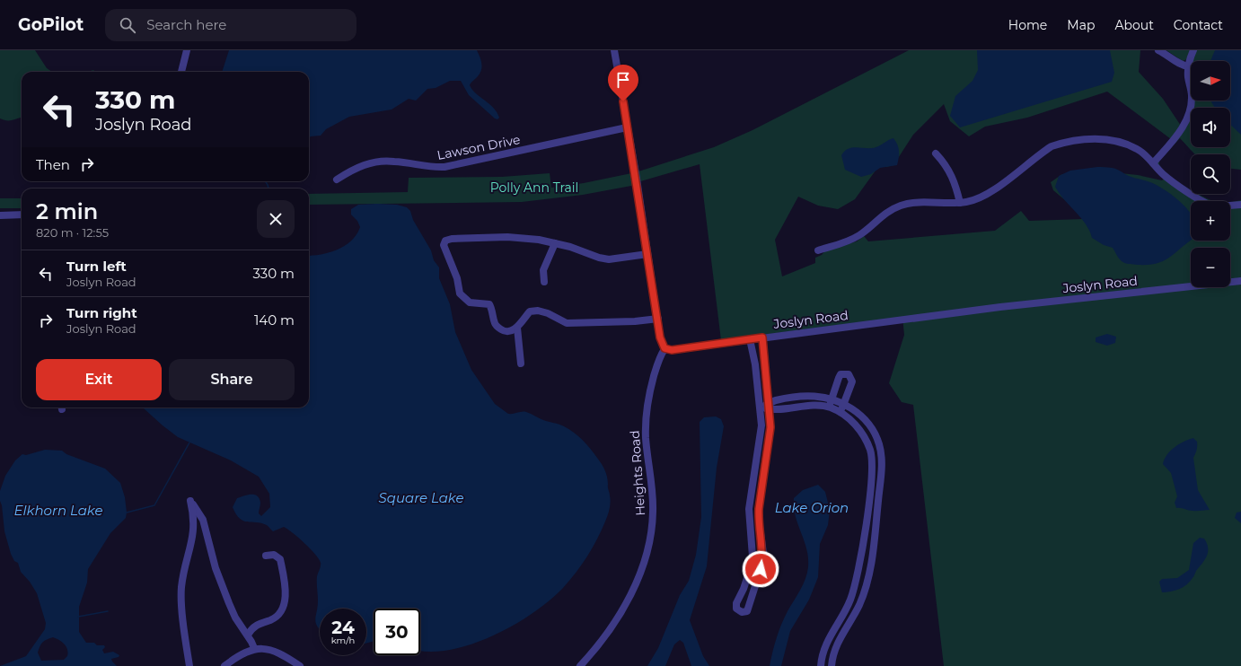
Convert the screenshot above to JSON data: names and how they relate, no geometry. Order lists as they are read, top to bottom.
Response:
{
  "streets": {
    "street": ["Lawson Drive", "Joslyn Road", "Heights Road"]
  },
  "crossings": [
    ["Joslyn Road", "Heights Road"]
  ],
  "water": ["Square Lake", "Lake Orion", "Elkhorn Lake"],
  "parks": ["Polly Ann Trail"],
  "north": "right",
  "page": {
    "header": "GoPilot",
    "search": "Search here",
    "nav": [
      "Home",
      "Map",
      "About",
      "Contact"
    ],
    "map_buttons": ["+", "−"],
    "turn": ["330 m", "Joslyn Road"],
    "then": "Then",
    "heading": ["2 min", "820 m · 12:55"],
    "list": [
      {
        "name": "Turn left",
        "note": "Joslyn Road",
        "value": "330 m"
      },
      {
        "name": "Turn right",
        "note": "Joslyn Road",
        "value": "140 m"
      }
    ],
    "buttons": ["Exit", "Share"],
    "speed": "24 km/h",
    "limit": "30"
  }
}
